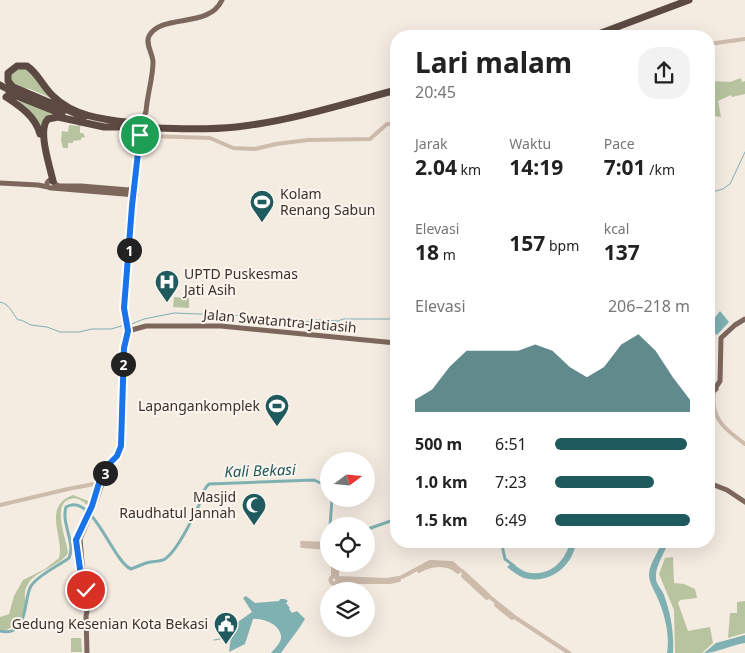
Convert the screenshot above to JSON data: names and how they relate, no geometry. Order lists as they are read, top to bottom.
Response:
{
  "streets": {
    "main road": ["Jalan Swatantra-Jatiasih"]
  },
  "water": ["Kali Bekasi"],
  "places": {
    "sports": ["Kolam Renang Sabun", "Lapangankomplek"],
    "hospital": ["UPTD Puskesmas Jati Asih"],
    "mosque": ["Masjid Raudhatul Jannah"],
    "public building": ["Gedung Kesenian Kota Bekasi"]
  },
  "north": "right",
  "page": {
    "heading": ["Lari malam", "20:45"],
    "stats": [
      ["Jarak", "2.04 km"],
      ["Waktu", "14:19"],
      ["Pace", "7:01 /km"],
      ["Elevasi", "18 m"],
      ["157 bpm"],
      ["kcal", "137"]
    ],
    "pins": ["1", "2", "3"],
    "chart": ["Elevasi", "206–218 m"],
    "list": [
      {
        "name": "500 m",
        "note": "6:51"
      },
      {
        "name": "1.0 km",
        "note": "7:23"
      },
      {
        "name": "1.5 km",
        "note": "6:49"
      }
    ]
  }
}
